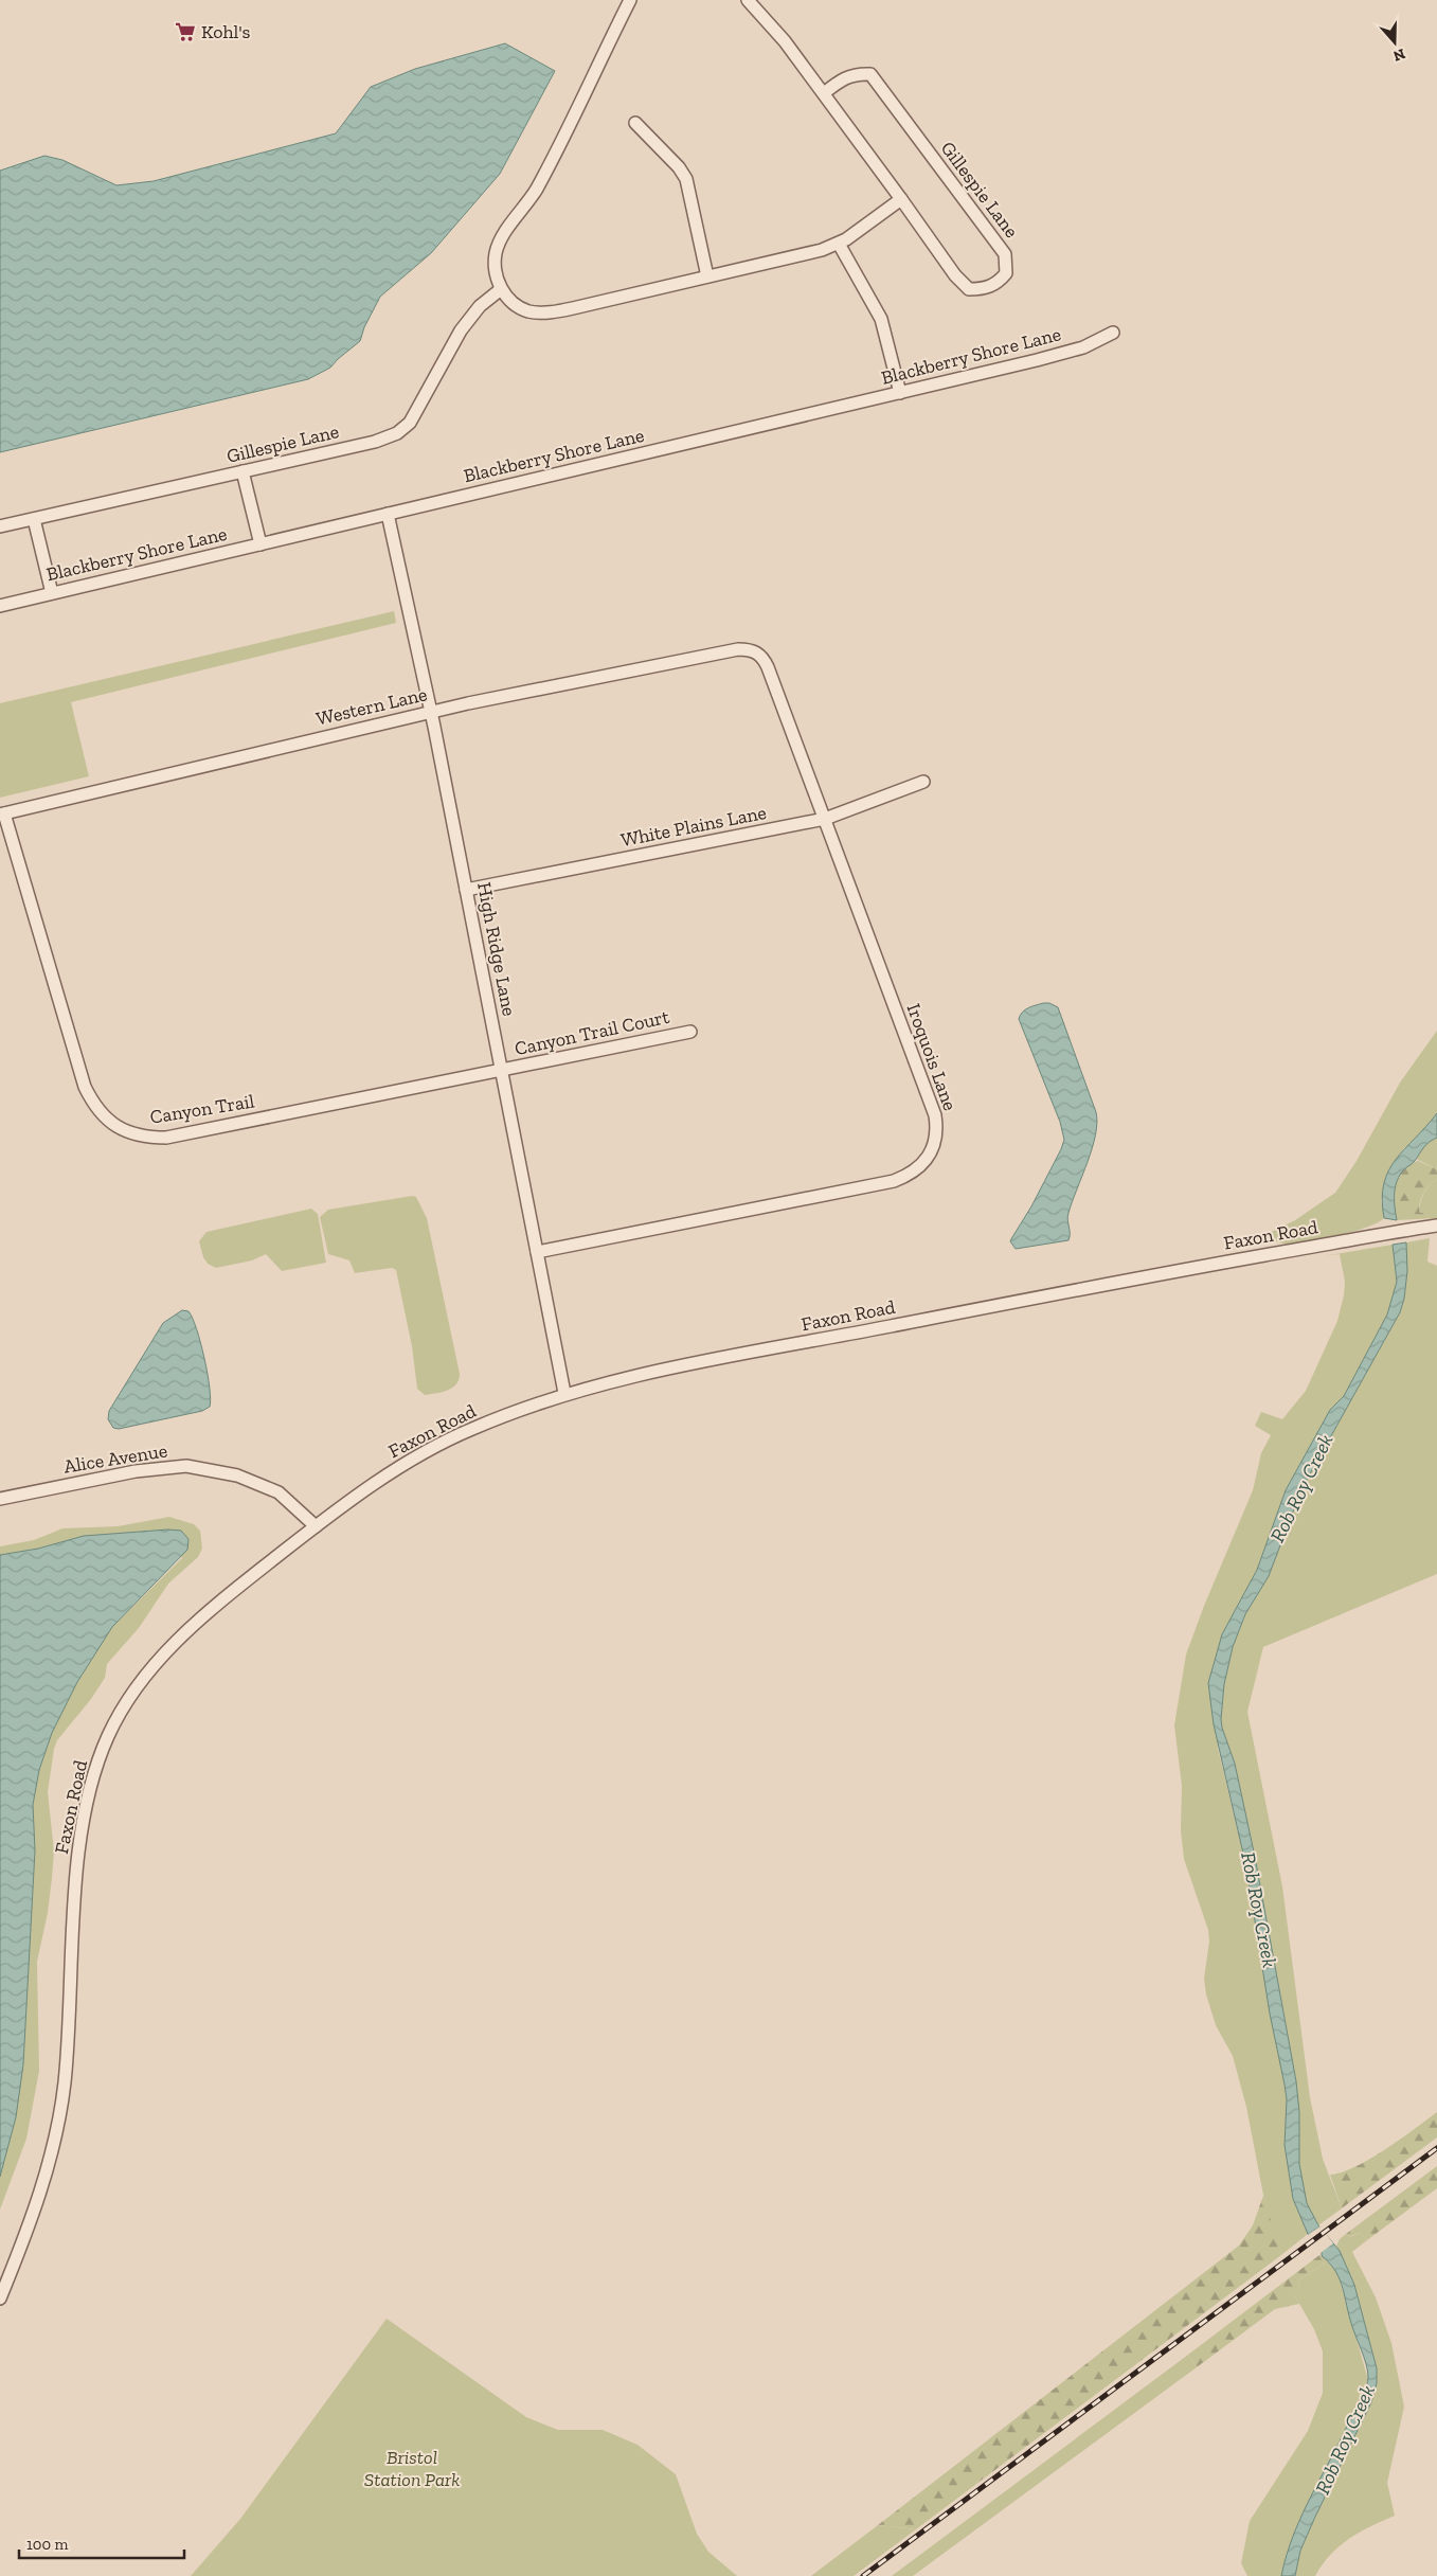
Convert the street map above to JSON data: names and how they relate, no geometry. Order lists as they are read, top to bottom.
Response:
{
  "streets": {
    "street": [
      "Gillespie Lane",
      "Blackberry Shore Lane",
      "Western Lane",
      "White Plains Lane",
      "High Ridge Lane",
      "Canyon Trail Court",
      "Iroquois Lane",
      "Canyon Trail",
      "Faxon Road",
      "Alice Avenue"
    ]
  },
  "crossings": [
    ["Blackberry Shore Lane", "High Ridge Lane"],
    ["Western Lane", "High Ridge Lane"],
    ["Western Lane", "Iroquois Lane"],
    ["Western Lane", "Canyon Trail"],
    ["White Plains Lane", "High Ridge Lane"],
    ["White Plains Lane", "Iroquois Lane"],
    ["High Ridge Lane", "Canyon Trail Court"],
    ["High Ridge Lane", "Iroquois Lane"],
    ["High Ridge Lane", "Canyon Trail"],
    ["High Ridge Lane", "Faxon Road"],
    ["Canyon Trail Court", "Canyon Trail"],
    ["Faxon Road", "Alice Avenue"]
  ],
  "water": ["Rob Roy Creek"],
  "parks": ["Bristol Station Park"],
  "places": {
    "supermarket": ["Kohl's"]
  },
  "scale_bar": "100 m",
  "north": "bottom"
}
